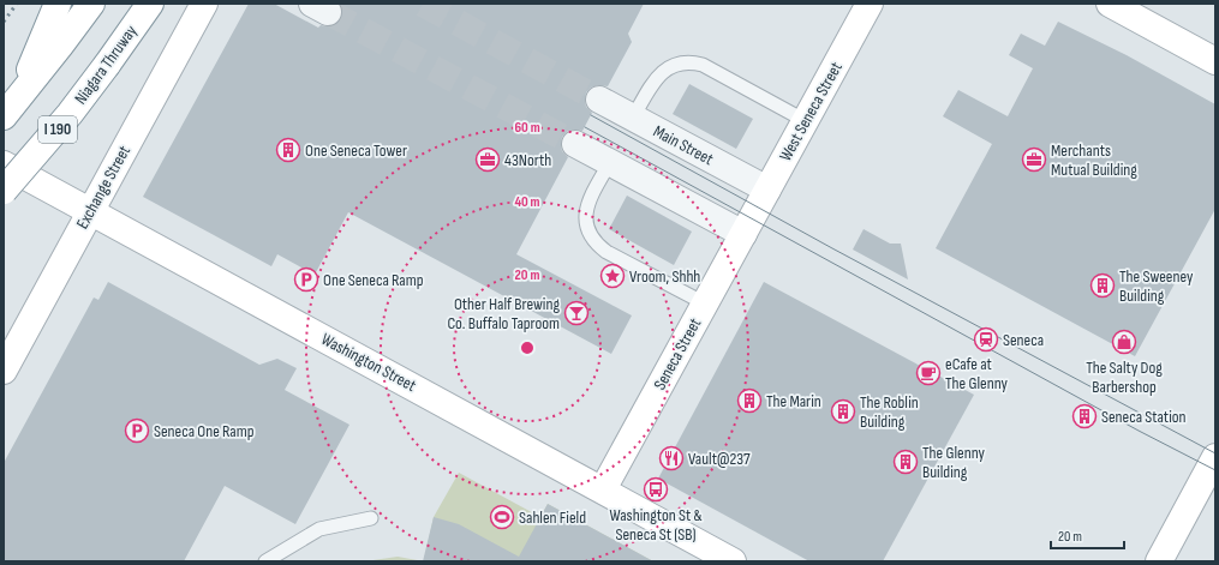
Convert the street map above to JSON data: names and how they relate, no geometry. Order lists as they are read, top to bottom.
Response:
{
  "streets": {
    "main road": [
      "Niagara Thruway",
      "West Seneca Street",
      "I 190",
      "Exchange Street",
      "Seneca Street",
      "Washington Street"
    ],
    "street": ["Main Street"]
  },
  "crossings": [
    ["West Seneca Street", "Main Street"],
    ["West Seneca Street", "Seneca Street"],
    ["Exchange Street", "Washington Street"],
    ["Seneca Street", "Washington Street"]
  ],
  "places": {
    "building": [
      "One Seneca Tower",
      "The Sweeney Building",
      "The Marin",
      "The Roblin Building",
      "Seneca Station",
      "The Glenny Building"
    ],
    "office": ["43North", "Merchants Mutual Building"],
    "place": ["Vroom, Shhh"],
    "parking": ["One Seneca Ramp", "Seneca One Ramp"],
    "bar": ["Other Half Brewing Co. Buffalo Taproom"],
    "station": ["Seneca"],
    "shop": ["The Salty Dog Barbershop"],
    "cafe": ["eCafe at The Glenny"],
    "restaurant": ["Vault@237"],
    "bus stop": ["Washington St & Seneca St (SB)"],
    "sports": ["Sahlen Field"]
  },
  "scale_bar": "20 m",
  "rings": ["60 m", "40 m", "20 m"]
}
